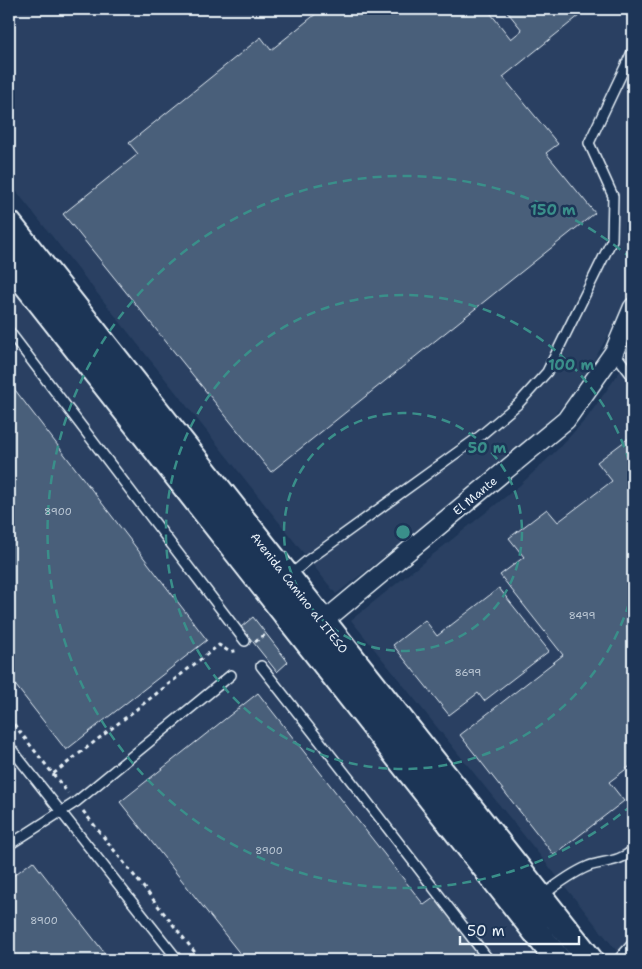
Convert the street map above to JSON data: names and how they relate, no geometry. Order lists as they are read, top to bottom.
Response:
{
  "streets": {
    "main road": ["Avenida Camino al ITESO"],
    "street": ["El Mante"]
  },
  "crossings": [
    ["El Mante", "Avenida Camino al ITESO"]
  ],
  "house_numbers": [
    "8900",
    "8499",
    "8699",
    "8900",
    "8900"
  ],
  "scale_bar": "50 m",
  "rings": ["150 m", "100 m", "50 m"]
}
